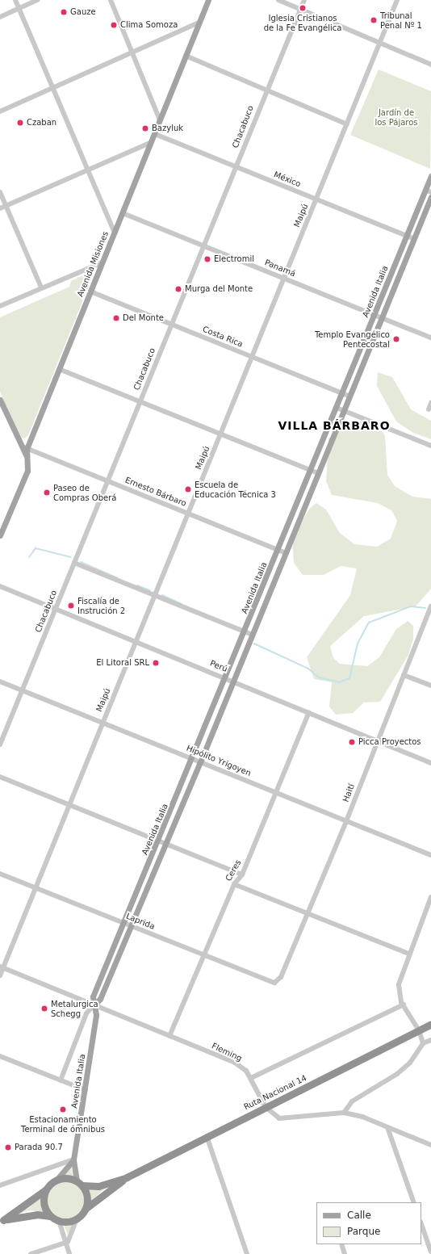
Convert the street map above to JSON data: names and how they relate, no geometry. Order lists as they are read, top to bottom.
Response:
{
  "streets": {
    "highway": ["Ruta Nacional 14"],
    "main road": ["Avenida Misiones", "Avenida Italia"],
    "street": [
      "Chacabuco",
      "México",
      "Maipú",
      "Panamá",
      "Costa Rica",
      "Ernesto Bárbaro",
      "Perú",
      "Hipólito Yrigoyen",
      "Haití",
      "Ceres",
      "Laprida",
      "Fleming"
    ]
  },
  "crossings": [
    ["Chacabuco", "México"],
    ["Chacabuco", "Panamá"],
    ["Chacabuco", "Costa Rica"],
    ["Chacabuco", "Ernesto Bárbaro"],
    ["Chacabuco", "Perú"],
    ["Chacabuco", "Hipólito Yrigoyen"],
    ["México", "Maipú"],
    ["México", "Avenida Misiones"],
    ["México", "Avenida Italia"],
    ["Maipú", "Panamá"],
    ["Maipú", "Costa Rica"],
    ["Maipú", "Ernesto Bárbaro"],
    ["Maipú", "Perú"],
    ["Maipú", "Hipólito Yrigoyen"],
    ["Maipú", "Laprida"],
    ["Maipú", "Fleming"],
    ["Avenida Misiones", "Panamá"],
    ["Avenida Misiones", "Costa Rica"],
    ["Avenida Misiones", "Ernesto Bárbaro"],
    ["Panamá", "Avenida Italia"],
    ["Avenida Italia", "Costa Rica"],
    ["Avenida Italia", "Ernesto Bárbaro"],
    ["Avenida Italia", "Perú"],
    ["Avenida Italia", "Hipólito Yrigoyen"],
    ["Avenida Italia", "Laprida"],
    ["Avenida Italia", "Fleming"],
    ["Avenida Italia", "Ruta Nacional 14"],
    ["Perú", "Haití"],
    ["Perú", "Ceres"],
    ["Hipólito Yrigoyen", "Haití"],
    ["Hipólito Yrigoyen", "Ceres"],
    ["Haití", "Laprida"],
    ["Ceres", "Laprida"],
    ["Ceres", "Fleming"],
    ["Fleming", "Ruta Nacional 14"]
  ],
  "districts": ["VILLA BÁRBARO"],
  "parks": ["Jardín de los Pájaros"],
  "places": [
    "Iglesia Cristianos de la Fe Evangélica",
    "Gauze",
    "Tribunal Penal Nº 1",
    "Clima Somoza",
    "Czaban",
    "Bazyluk",
    "Electromil",
    "Murga del Monte",
    "Del Monte",
    "Templo Evangélico Pentecostal",
    "Escuela de Educación Técnica 3",
    "Paseo de Compras Oberá",
    "Fiscalía de Instrución 2",
    "El Litoral SRL",
    "Picca Proyectos",
    "Metalurgica Schegg",
    "Estacionamiento Terminal de ómnibus",
    "Parada 90.7"
  ],
  "legend": ["Calle", "Parque"]
}
